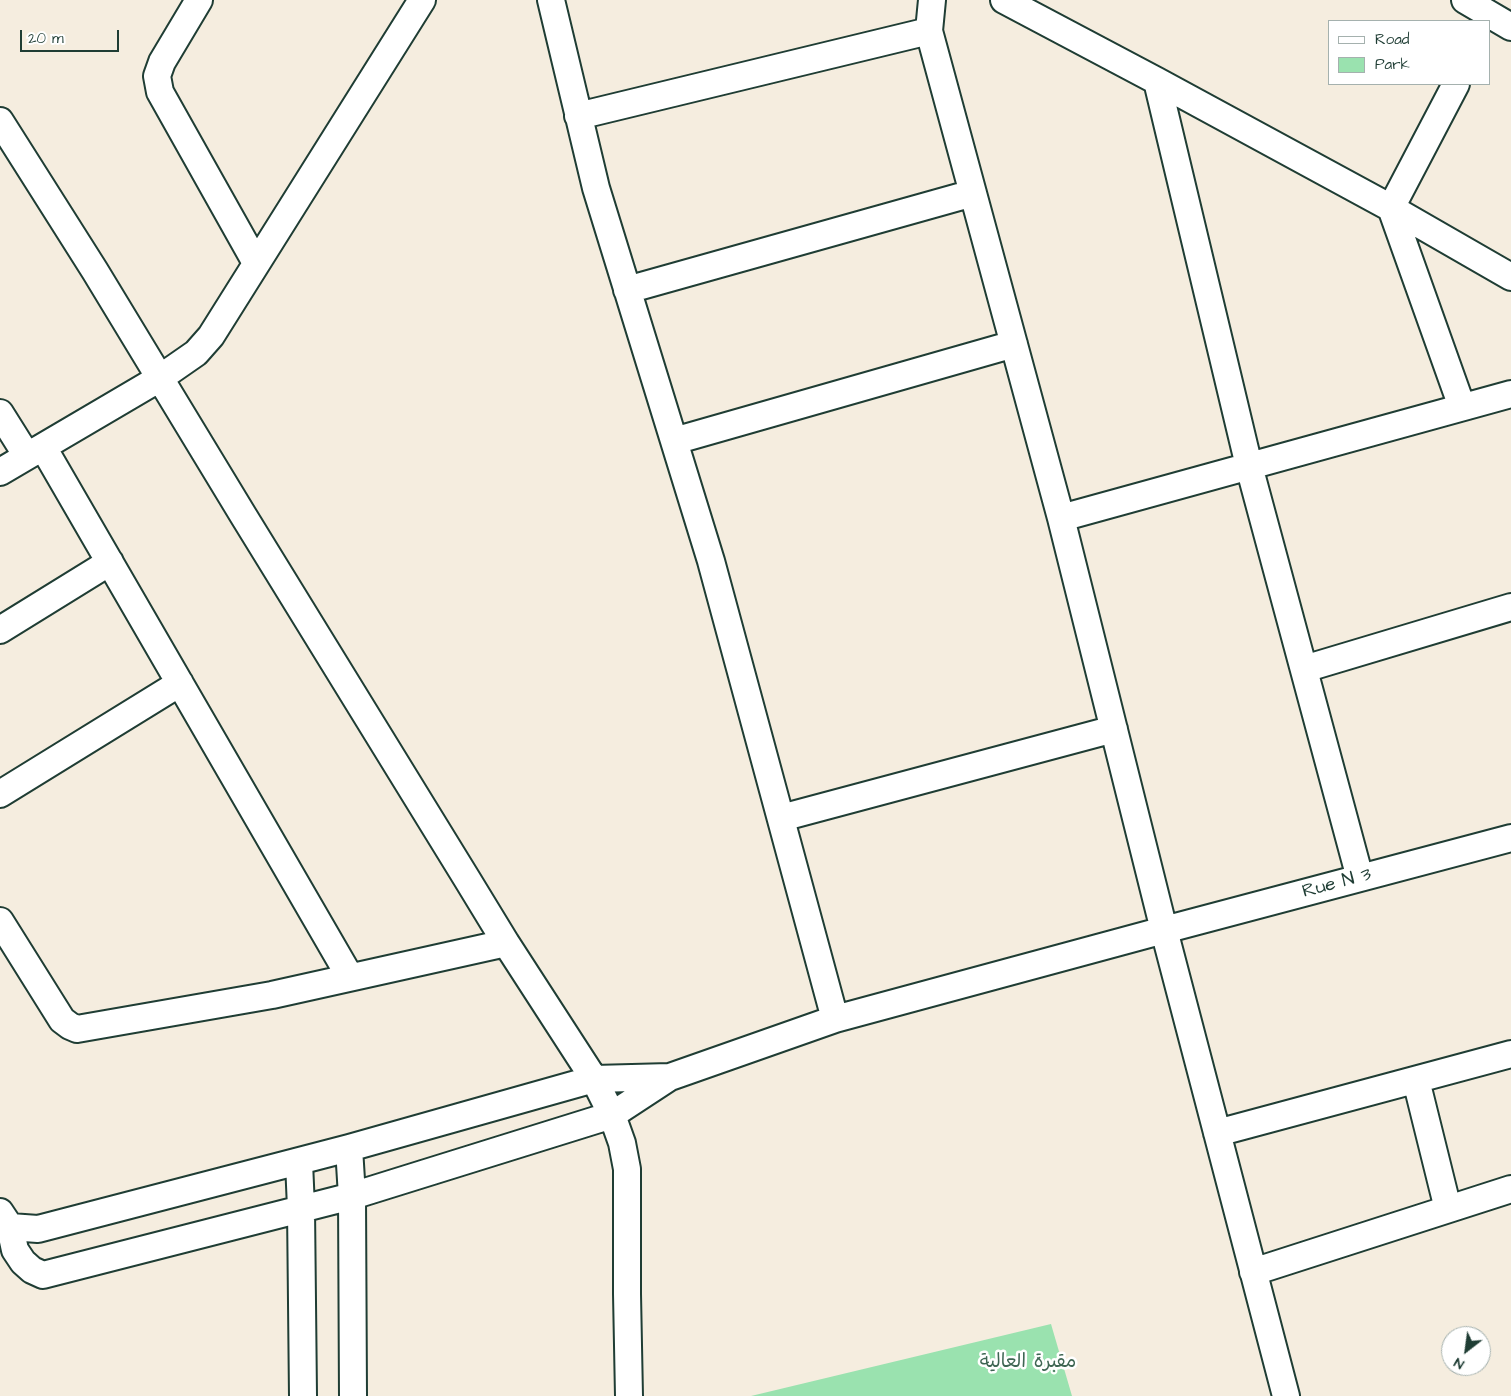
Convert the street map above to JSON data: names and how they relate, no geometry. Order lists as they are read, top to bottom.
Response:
{
  "streets": {
    "street": ["Rue N 3"]
  },
  "parks": ["مقبرة العالية"],
  "legend": ["Road", "Park"],
  "scale_bar": "20 m",
  "north": "bottom left"
}
